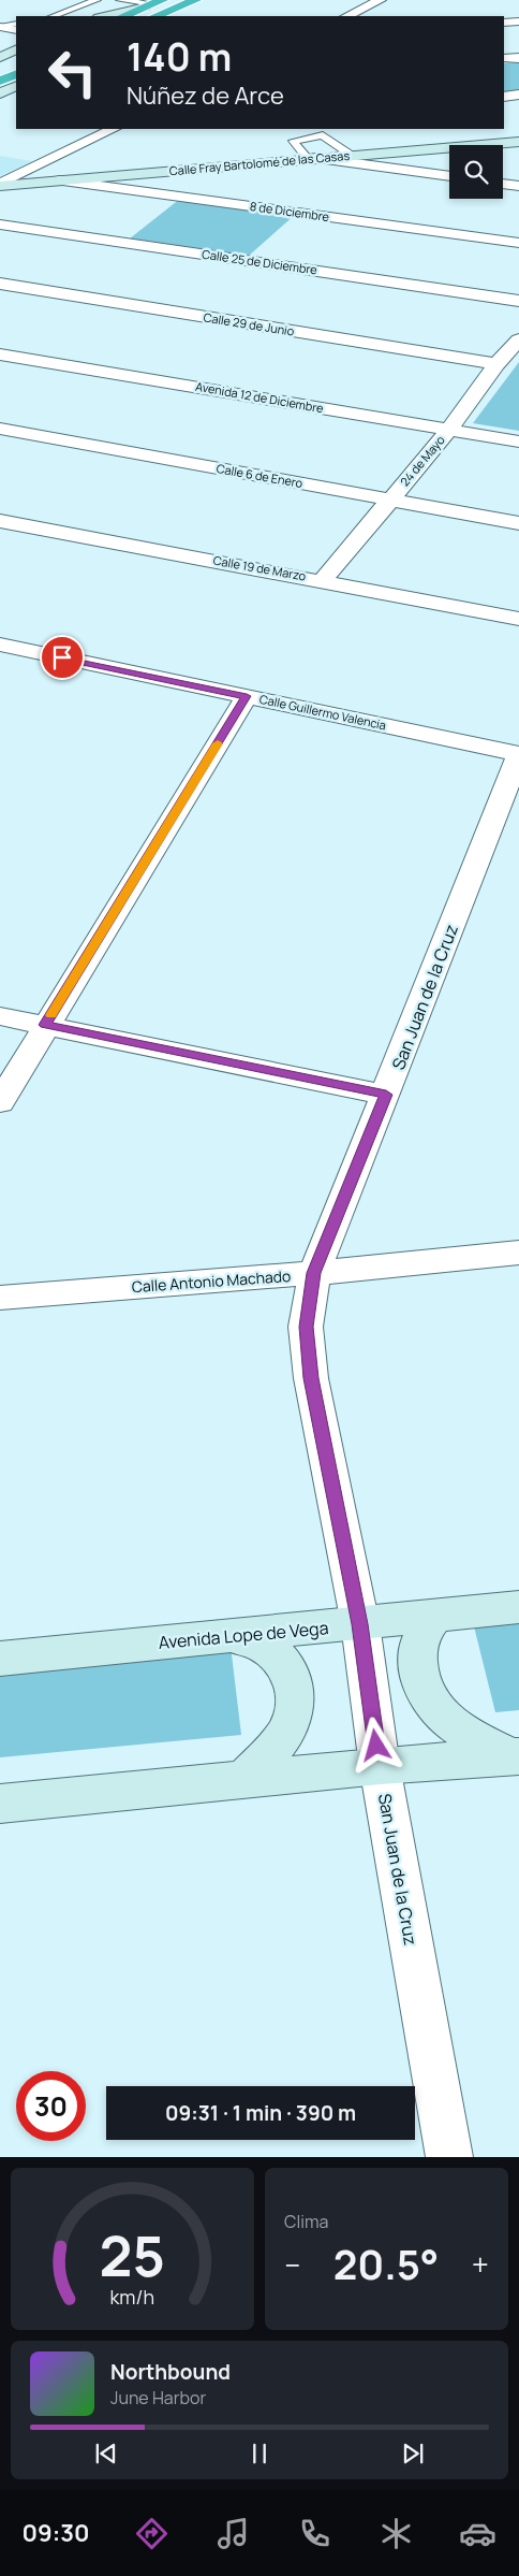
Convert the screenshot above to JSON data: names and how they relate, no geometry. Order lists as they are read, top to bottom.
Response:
{
  "streets": {
    "street": [
      "Calle Fray Bartolomé de las Casas",
      "8 de Diciembre",
      "Calle 25 de Diciembre",
      "Calle 29 de Junio",
      "Avenida 12 de Diciembre",
      "24 de Mayo",
      "Calle 6 de Enero",
      "Calle 19 de Marzo",
      "Calle Guillermo Valencia",
      "San Juan de la Cruz",
      "Calle Antonio Machado",
      "Avenida Lope de Vega"
    ]
  },
  "crossings": [
    ["Calle Fray Bartolomé de las Casas", "8 de Diciembre"],
    ["Calle 29 de Junio", "24 de Mayo"],
    ["Avenida 12 de Diciembre", "24 de Mayo"],
    ["24 de Mayo", "Calle 6 de Enero"],
    ["24 de Mayo", "Calle 19 de Marzo"],
    ["Calle Guillermo Valencia", "San Juan de la Cruz"],
    ["San Juan de la Cruz", "Calle Antonio Machado"],
    ["San Juan de la Cruz", "Avenida Lope de Vega"]
  ],
  "page": {
    "turn": ["140 m", "Núñez de Arce"],
    "limit": "30",
    "trip": "09:31 · 1 min · 390 m",
    "tile": "Clima",
    "heat": ["−", "20.5°", "+"],
    "song": ["Northbound", "June Harbor"],
    "tabs": "09:30",
    "gauge": ["25", "km/h"]
  }
}
